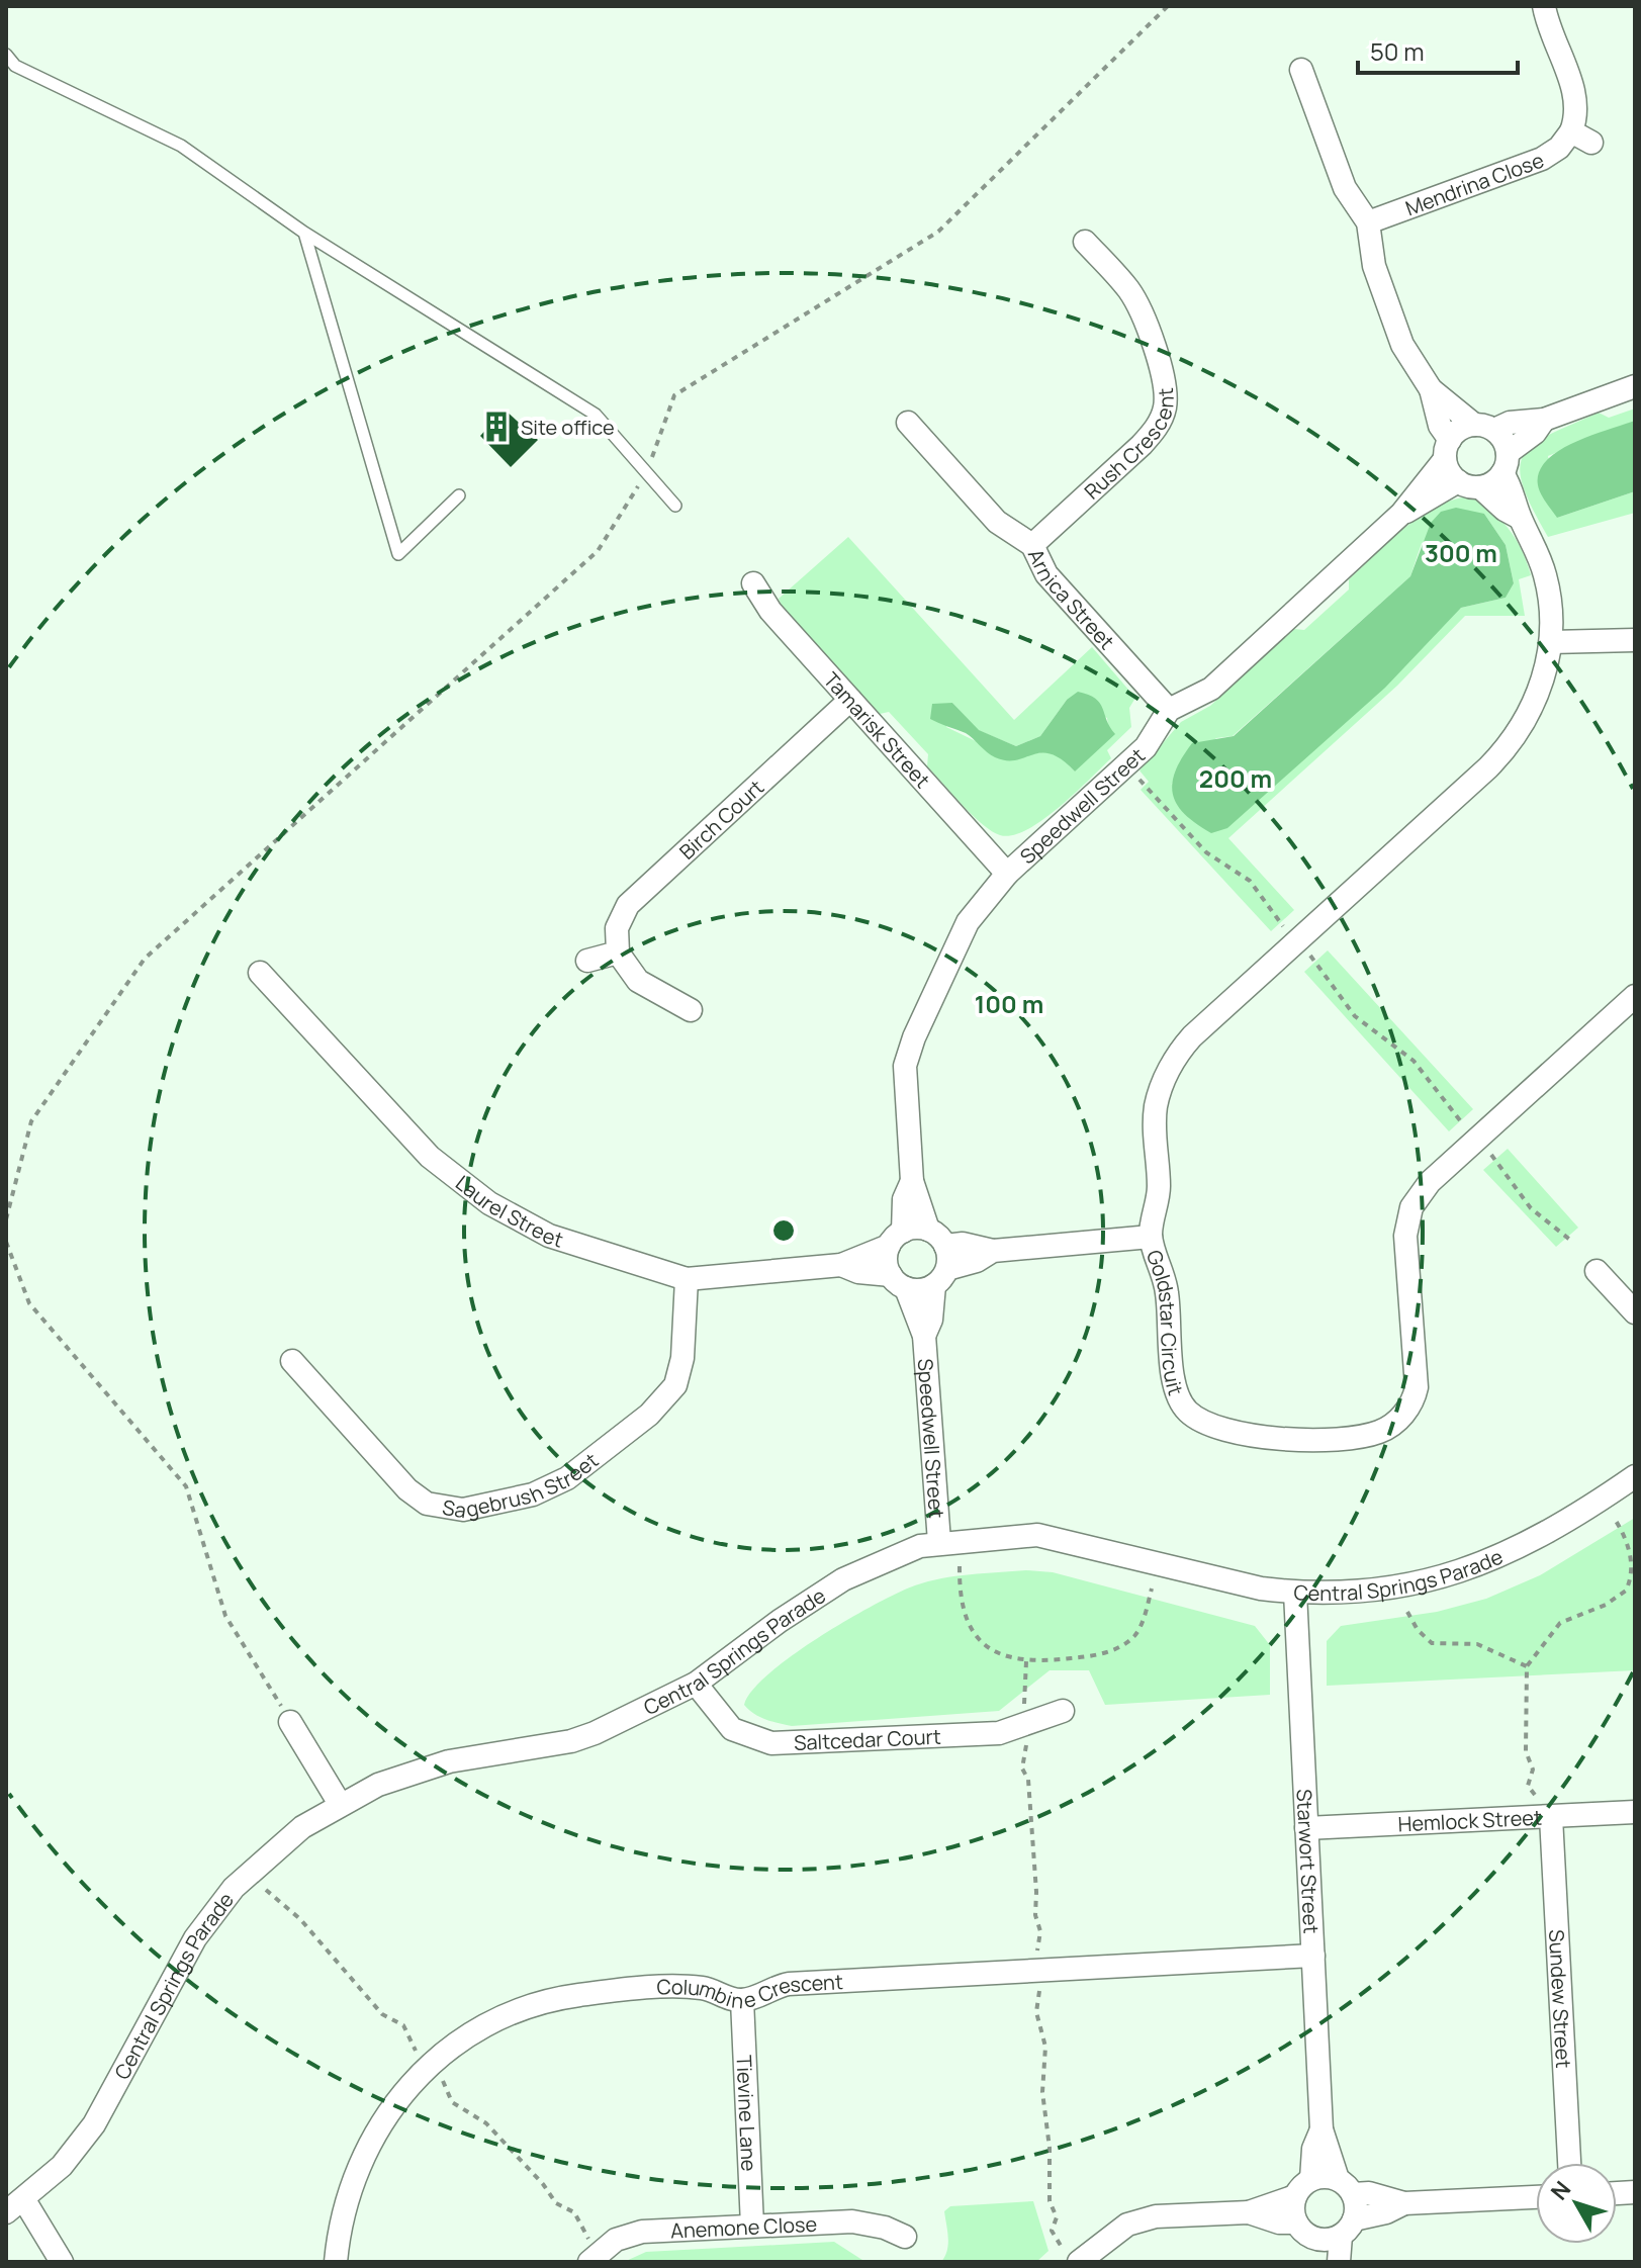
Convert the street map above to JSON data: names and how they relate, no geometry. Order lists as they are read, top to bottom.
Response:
{
  "streets": {
    "street": [
      "Mendrina Close",
      "Rush Crescent",
      "Arnica Street",
      "Tamarisk Street",
      "Speedwell Street",
      "Birch Court",
      "Laurel Street",
      "Goldstar Circuit",
      "Sagebrush Street",
      "Central Springs Parade",
      "Saltcedar Court",
      "Hemlock Street",
      "Starwort Street",
      "Columbine Crescent",
      "Sundew Street",
      "Tievine Lane",
      "Anemone Close"
    ]
  },
  "crossings": [
    ["Rush Crescent", "Arnica Street"],
    ["Arnica Street", "Speedwell Street"],
    ["Tamarisk Street", "Speedwell Street"],
    ["Tamarisk Street", "Birch Court"],
    ["Speedwell Street", "Laurel Street"],
    ["Speedwell Street", "Central Springs Parade"],
    ["Laurel Street", "Sagebrush Street"],
    ["Central Springs Parade", "Saltcedar Court"],
    ["Central Springs Parade", "Starwort Street"],
    ["Hemlock Street", "Starwort Street"],
    ["Hemlock Street", "Sundew Street"],
    ["Starwort Street", "Columbine Crescent"],
    ["Columbine Crescent", "Tievine Lane"],
    ["Tievine Lane", "Anemone Close"]
  ],
  "places": {
    "building": ["Site office"]
  },
  "scale_bar": "50 m",
  "north": "top left",
  "rings": ["300 m", "200 m", "100 m"]
}
